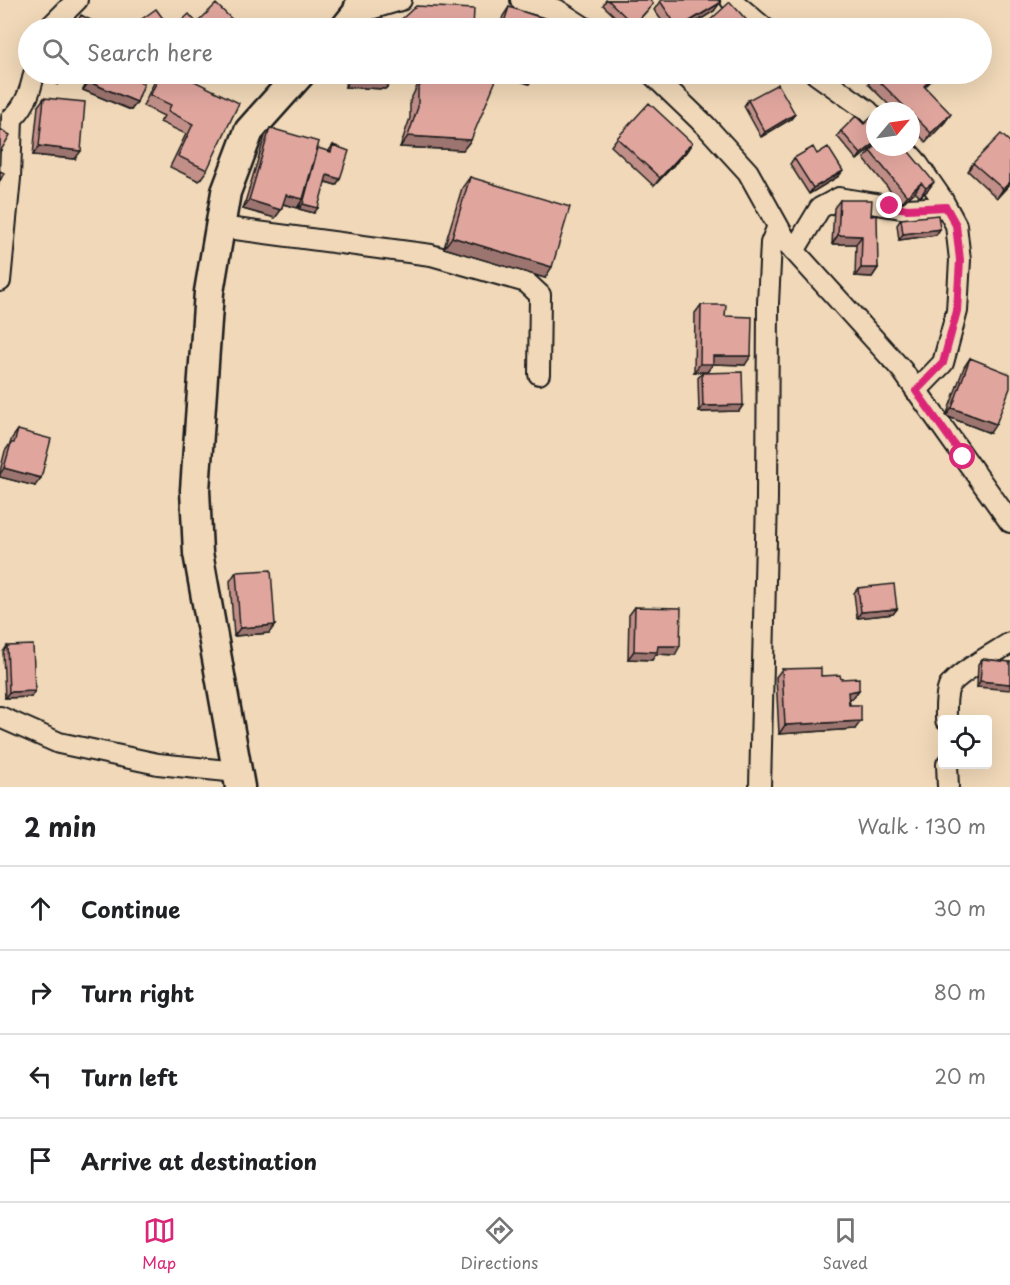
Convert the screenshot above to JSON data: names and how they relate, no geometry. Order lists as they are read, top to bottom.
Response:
{
  "north": "top right",
  "page": {
    "search": "Search here",
    "heading": ["2 min", "Walk · 130 m"],
    "list": [
      ["Continue", "30 m"],
      ["Turn right", "80 m"],
      ["Turn left", "20 m"],
      "Arrive at destination"
    ],
    "nav": ["Map", "Directions", "Saved"]
  }
}
